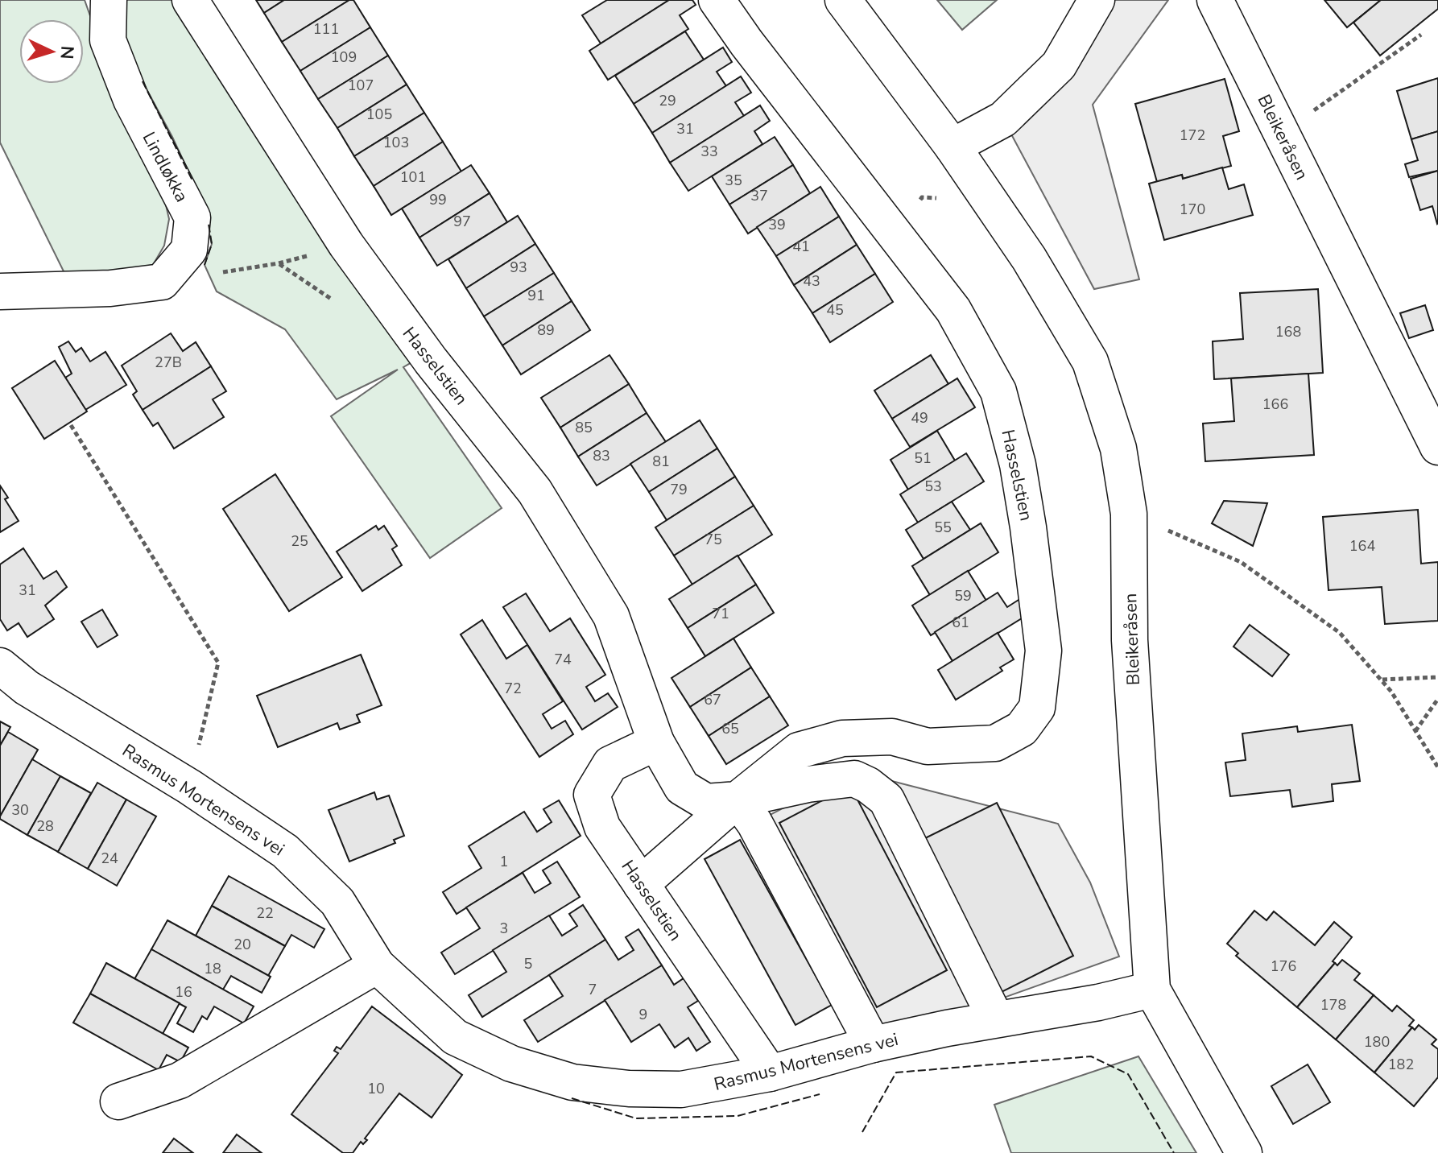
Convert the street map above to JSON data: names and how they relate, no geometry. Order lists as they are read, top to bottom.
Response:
{
  "streets": {
    "street": [
      "Bleikeråsen",
      "Lindløkka",
      "Hasselstien",
      "Rasmus Mortensens vei"
    ]
  },
  "crossings": [
    ["Bleikeråsen", "Rasmus Mortensens vei"],
    ["Hasselstien", "Rasmus Mortensens vei"]
  ],
  "house_numbers": [
    "111",
    "109",
    "107",
    "29",
    "105",
    "31",
    "172",
    "103",
    "33",
    "101",
    "35",
    "37",
    "99",
    "170",
    "97",
    "39",
    "41",
    "93",
    "43",
    "91",
    "45",
    "89",
    "168",
    "27B",
    "166",
    "49",
    "85",
    "83",
    "51",
    "81",
    "53",
    "79",
    "55",
    "75",
    "25",
    "164",
    "31",
    "59",
    "71",
    "61",
    "74",
    "72",
    "67",
    "65",
    "30",
    "28",
    "24",
    "1",
    "22",
    "3",
    "20",
    "5",
    "176",
    "18",
    "7",
    "16",
    "178",
    "9",
    "180",
    "182",
    "10"
  ],
  "north": "right"
}
